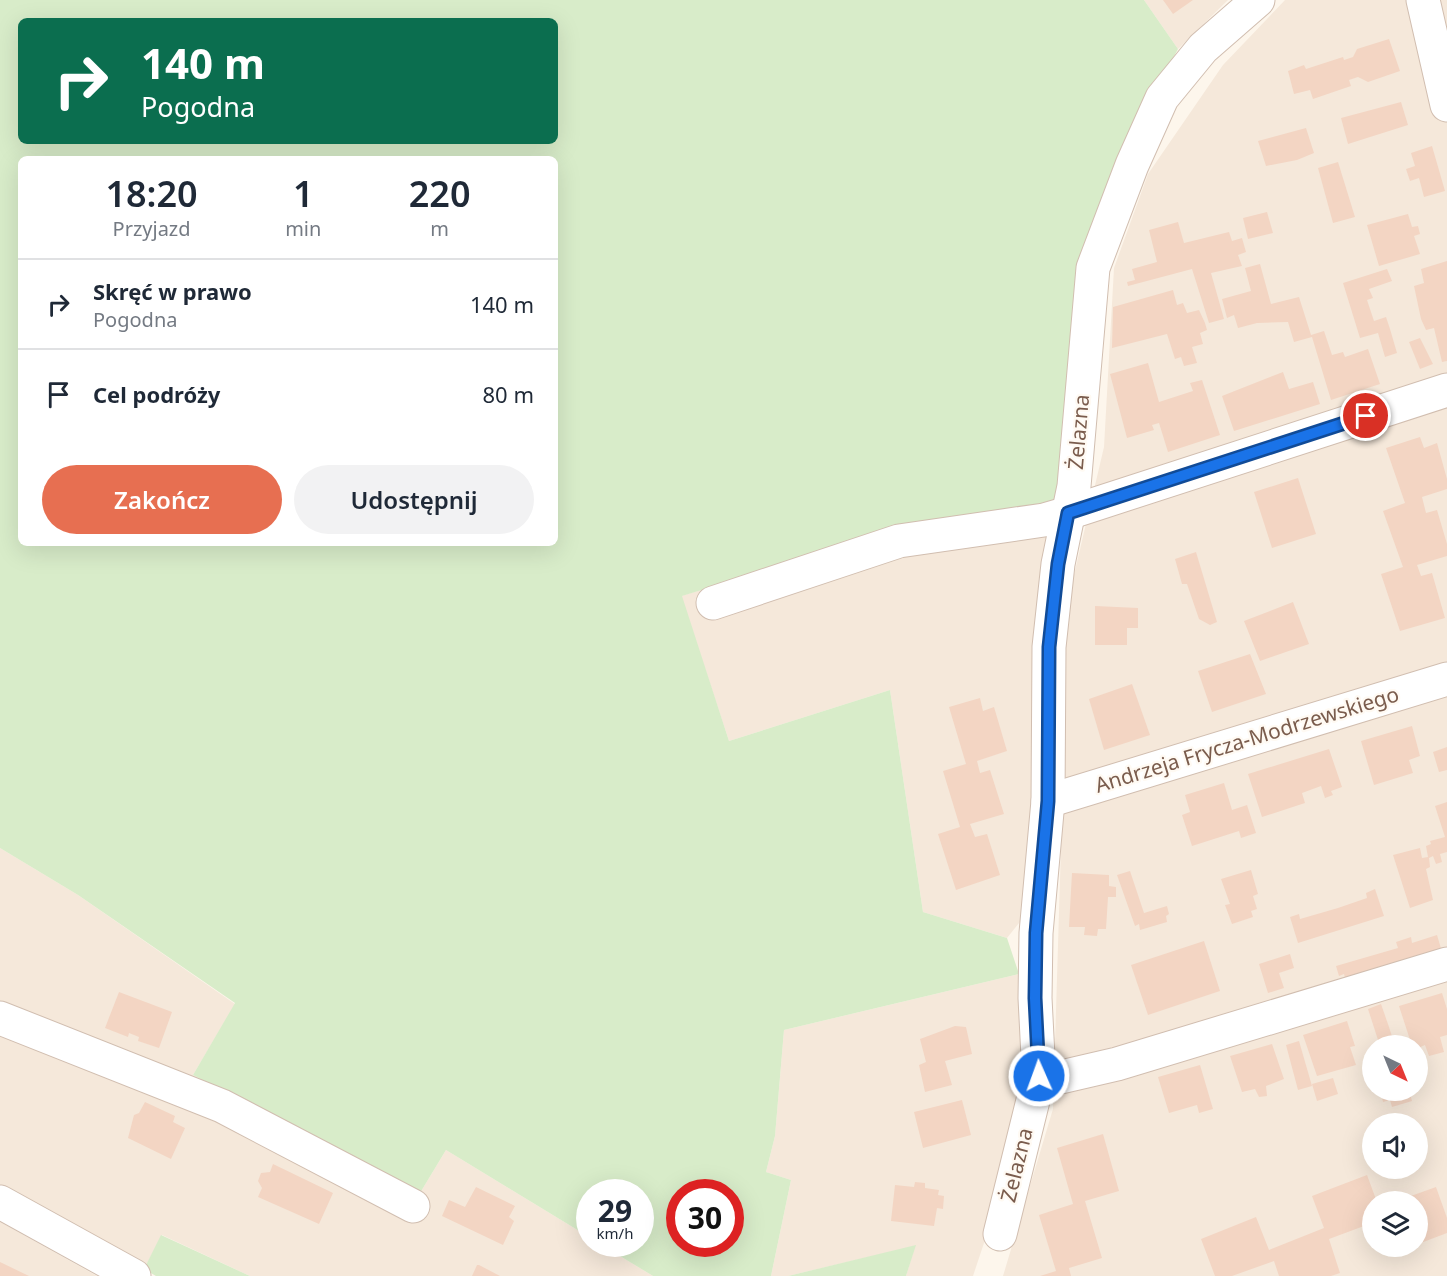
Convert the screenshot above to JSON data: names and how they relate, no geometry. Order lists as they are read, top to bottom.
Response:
{
  "streets": {
    "street": ["Żelazna", "Andrzeja Frycza-Modrzewskiego"]
  },
  "crossings": [
    ["Żelazna", "Andrzeja Frycza-Modrzewskiego"]
  ],
  "north": "bottom right",
  "page": {
    "turn": ["140 m", "Pogodna"],
    "eta": [
      "18:20",
      "Przyjazd",
      "1",
      "min",
      "220",
      "m"
    ],
    "list": [
      {
        "name": "Skręć w prawo",
        "note": "Pogodna",
        "value": "140 m"
      },
      {
        "name": "Cel podróży",
        "value": "80 m"
      }
    ],
    "buttons": ["Zakończ", "Udostępnij"],
    "speed": "29 km/h",
    "limit": "30"
  }
}
